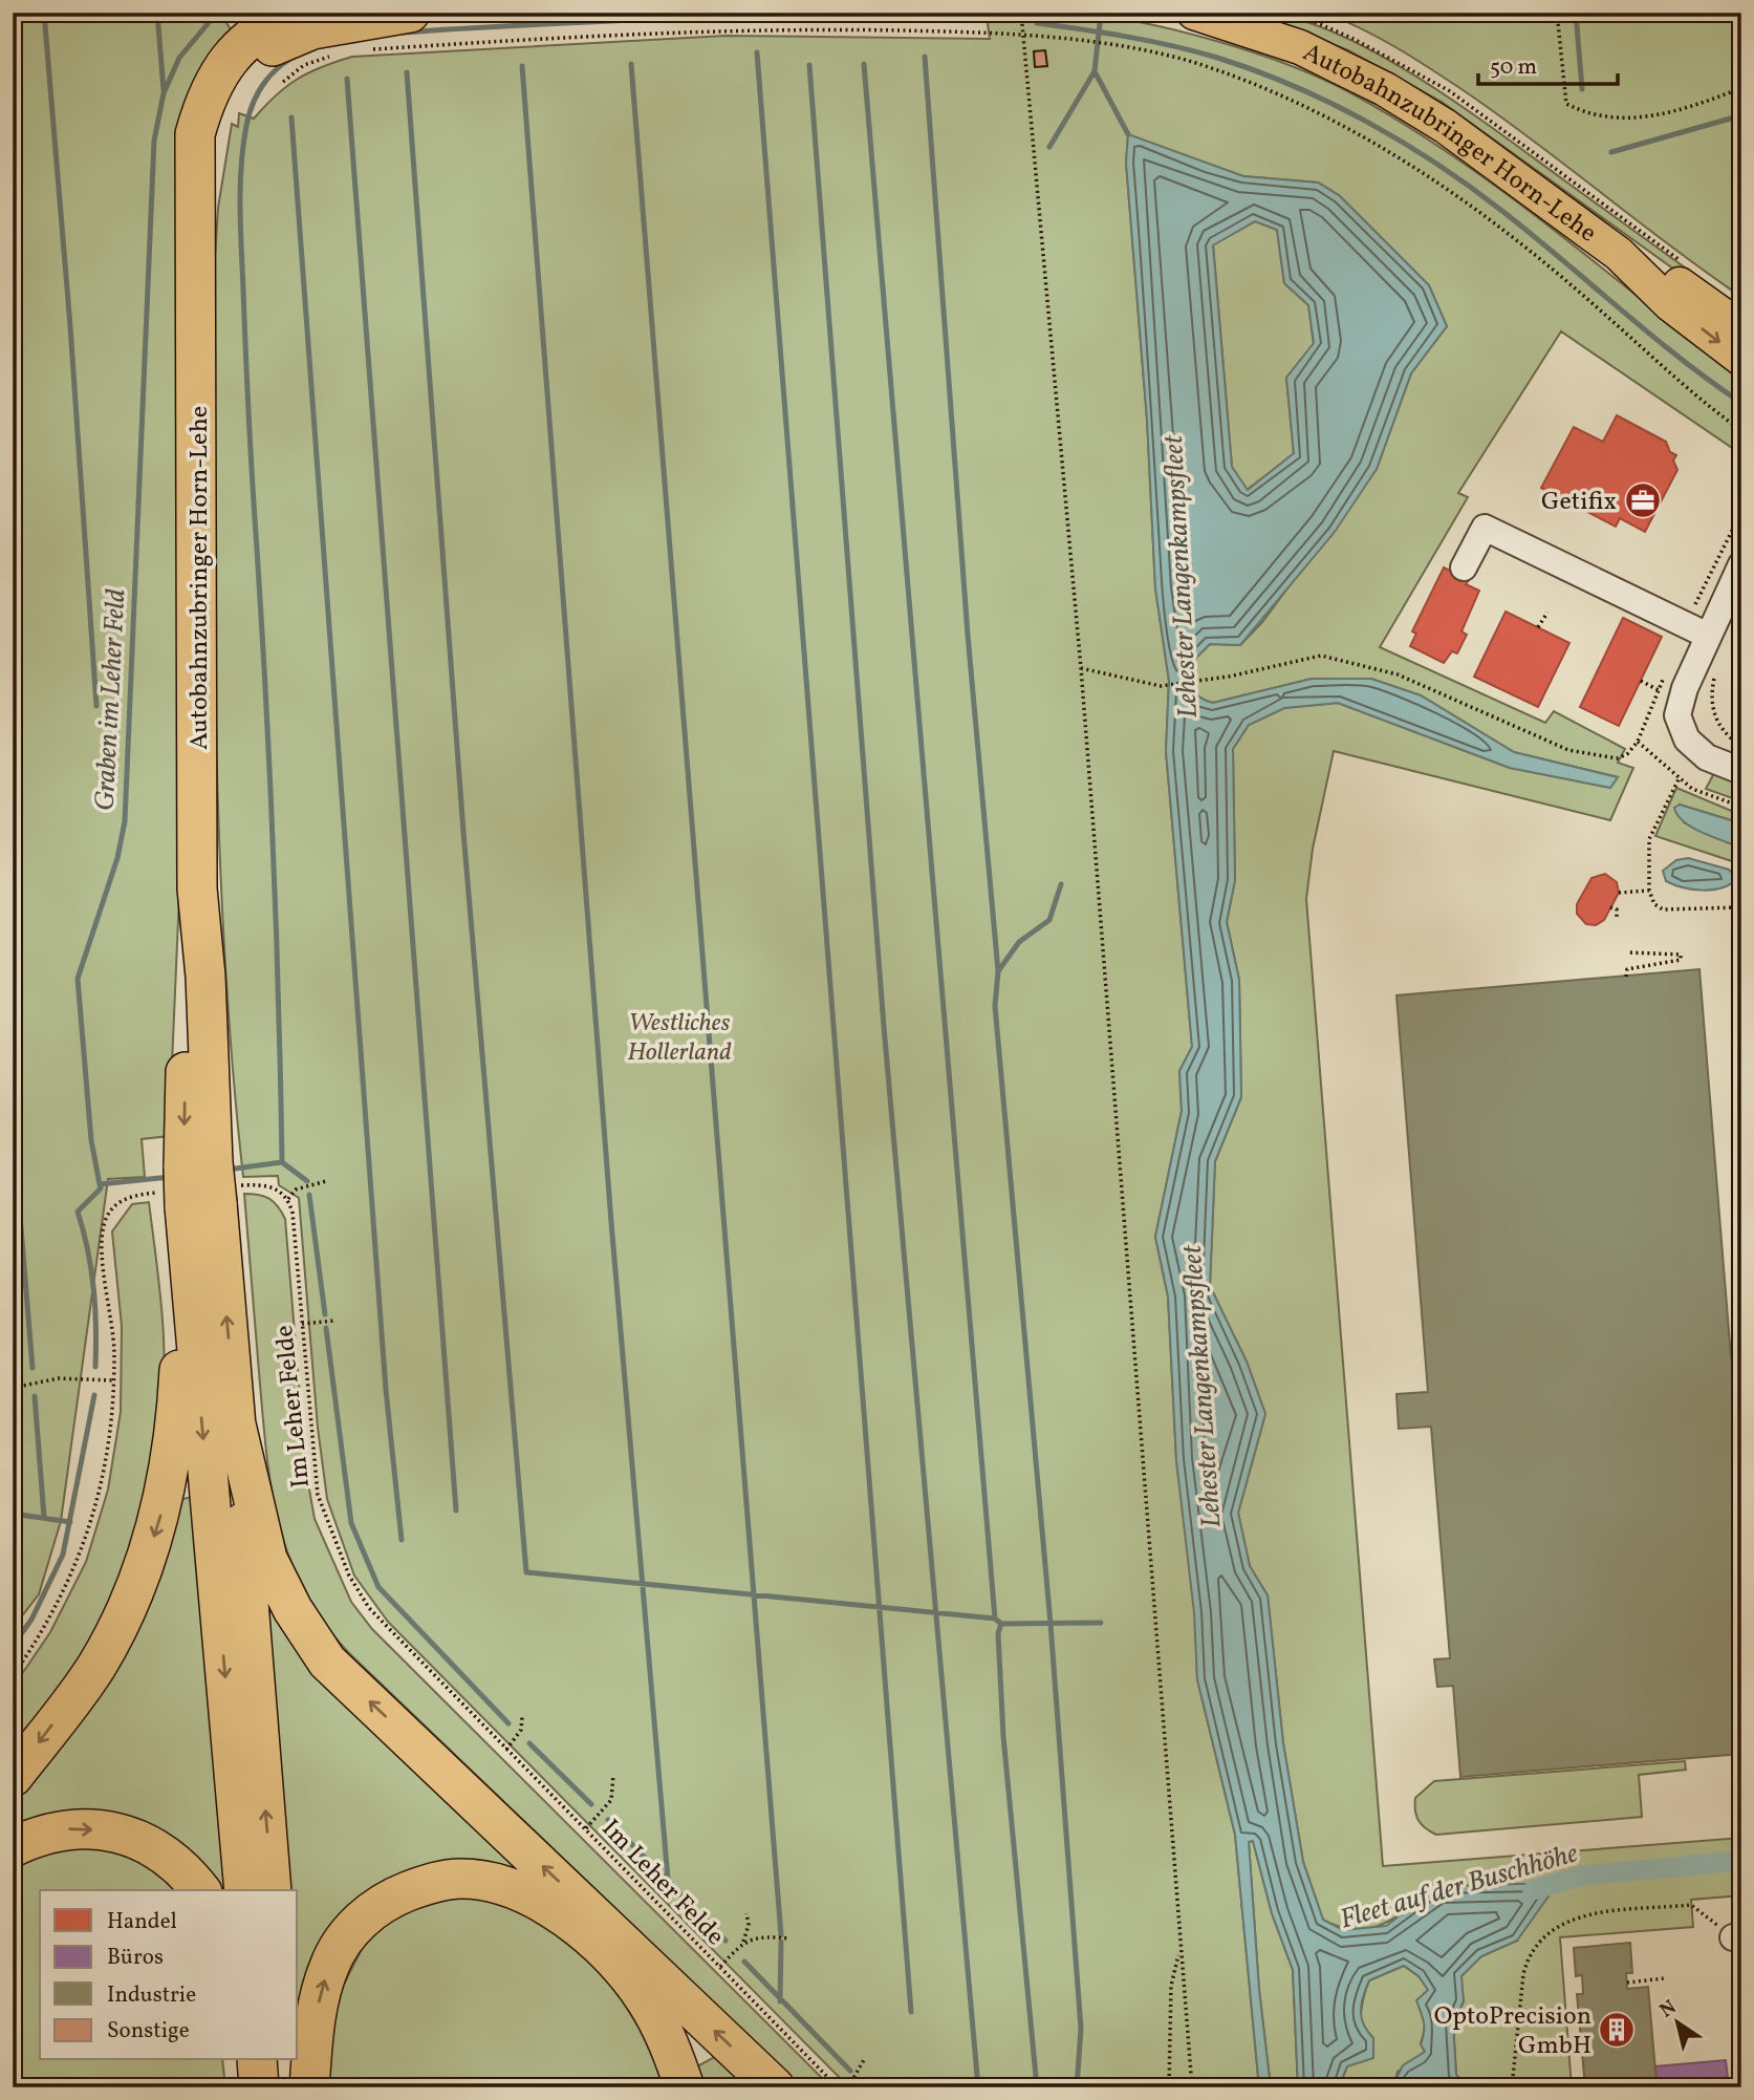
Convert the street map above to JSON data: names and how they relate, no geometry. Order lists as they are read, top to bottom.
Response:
{
  "streets": {
    "highway": ["Autobahnzubringer Horn-Lehe"],
    "path": ["Im Leher Felde"]
  },
  "water": ["Lehester Langenkampsfleet", "Graben im Leher Feld", "Fleet auf der Buschhöhe"],
  "parks": ["Westliches Hollerland"],
  "places": {
    "office": ["Getifix"],
    "building": ["OptoPrecision GmbH"]
  },
  "legend": [
    "Handel",
    "Büros",
    "Industrie",
    "Sonstige"
  ],
  "scale_bar": "50 m",
  "north": "top left"
}
